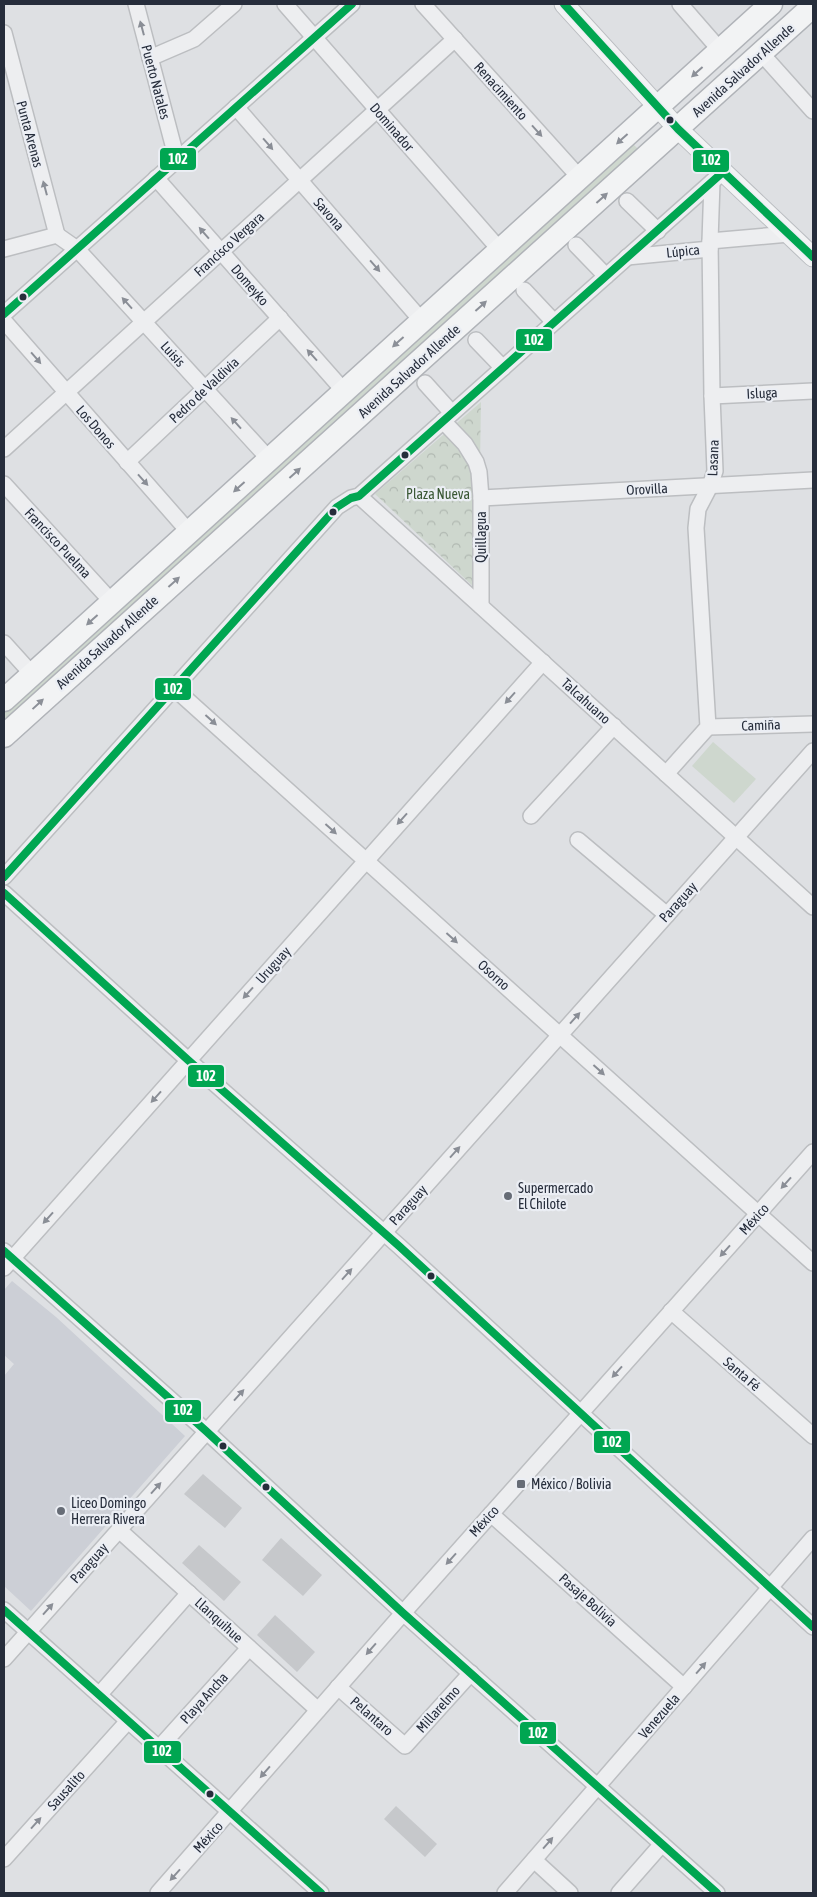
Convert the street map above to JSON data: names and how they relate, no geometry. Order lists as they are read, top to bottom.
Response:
{
  "streets": {
    "highway": ["Avenida Salvador Allende"],
    "street": [
      "Puerto Natales",
      "Renacimiento",
      "Dominador",
      "Punta Arenas",
      "Savona",
      "Francisco Vergara",
      "Lúpica",
      "Domeyko",
      "Luisis",
      "Pedro de Valdivia",
      "Isluga",
      "Los Donos",
      "Lasana",
      "Orovilla",
      "Quillagua",
      "Francisco Puelma",
      "Talcahuano",
      "Camiña",
      "Paraguay",
      "Uruguay",
      "Osorno",
      "México",
      "Santa Fé",
      "Pasaje Bolivia",
      "Llanquihue",
      "Playa Ancha",
      "Millarelmo",
      "Pelantaro",
      "Venezuela",
      "Sausalito"
    ]
  },
  "crossings": [
    ["Avenida Salvador Allende", "Renacimiento"],
    ["Avenida Salvador Allende", "Dominador"],
    ["Avenida Salvador Allende", "Savona"],
    ["Avenida Salvador Allende", "Domeyko"],
    ["Avenida Salvador Allende", "Luisis"],
    ["Avenida Salvador Allende", "Los Donos"],
    ["Avenida Salvador Allende", "Francisco Puelma"],
    ["Renacimiento", "Francisco Vergara"],
    ["Dominador", "Francisco Vergara"],
    ["Punta Arenas", "Luisis"],
    ["Savona", "Francisco Vergara"],
    ["Francisco Vergara", "Domeyko"],
    ["Francisco Vergara", "Luisis"],
    ["Francisco Vergara", "Los Donos"],
    ["Lúpica", "Lasana"],
    ["Domeyko", "Pedro de Valdivia"],
    ["Luisis", "Pedro de Valdivia"],
    ["Pedro de Valdivia", "Los Donos"],
    ["Isluga", "Lasana"],
    ["Lasana", "Orovilla"],
    ["Lasana", "Camiña"],
    ["Orovilla", "Quillagua"],
    ["Quillagua", "Talcahuano"],
    ["Talcahuano", "Paraguay"],
    ["Talcahuano", "Uruguay"],
    ["Paraguay", "Osorno"],
    ["Paraguay", "Llanquihue"],
    ["Uruguay", "Osorno"],
    ["Osorno", "México"],
    ["México", "Santa Fé"],
    ["México", "Pasaje Bolivia"],
    ["México", "Llanquihue"],
    ["México", "Pelantaro"],
    ["Pasaje Bolivia", "Venezuela"],
    ["Llanquihue", "Playa Ancha"],
    ["Millarelmo", "Pelantaro"]
  ],
  "one_way": [
    "Renacimiento",
    "Punta Arenas",
    "Savona",
    "Domeyko",
    "Luisis",
    "Los Donos",
    "Paraguay",
    "Uruguay",
    "Osorno",
    "México",
    "Venezuela",
    "Sausalito"
  ],
  "parks": ["Plaza Nueva"],
  "places": {
    "other": ["Supermercado El Chilote", "Liceo Domingo Herrera Rivera"],
    "transit": ["México / Bolivia"]
  },
  "lines": ["transit line 102"]
}
